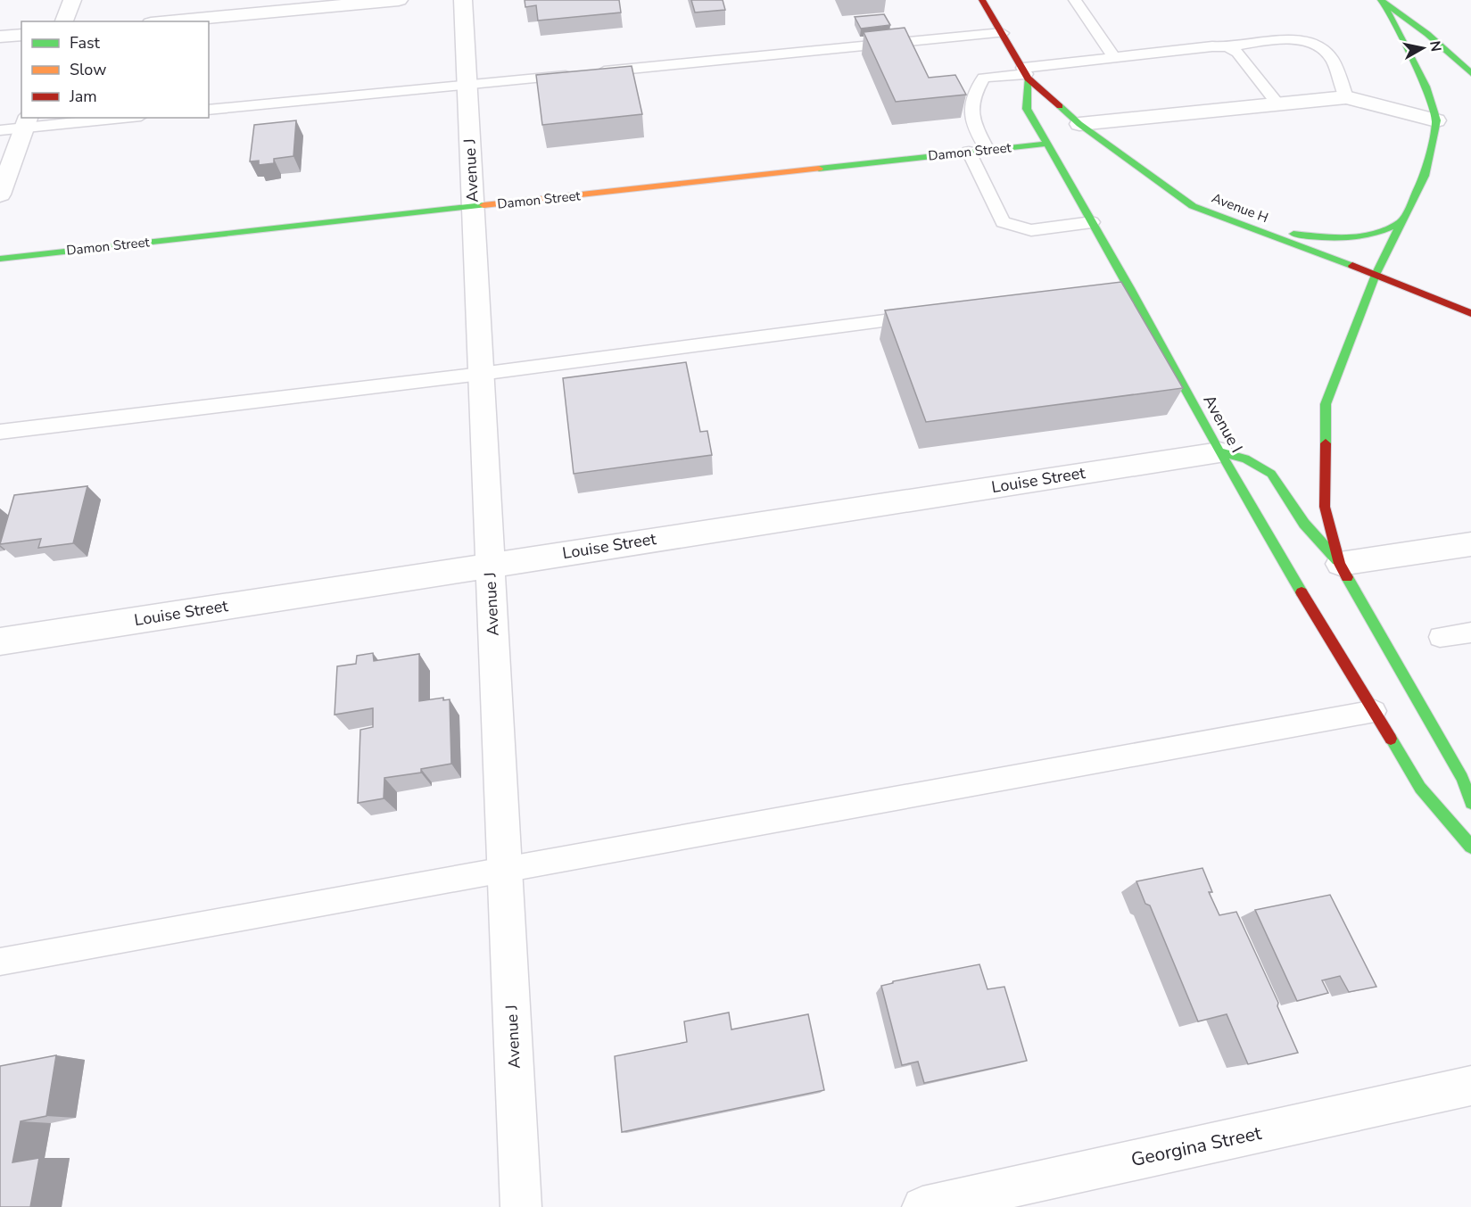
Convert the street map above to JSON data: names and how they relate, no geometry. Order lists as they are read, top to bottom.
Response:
{
  "streets": {
    "main road": ["Damon Street", "Avenue H", "Avenue I"],
    "street": ["Avenue J", "Louise Street", "Georgina Street"]
  },
  "crossings": [
    ["Damon Street", "Avenue J"],
    ["Damon Street", "Avenue I"],
    ["Avenue J", "Louise Street"],
    ["Avenue H", "Avenue I"],
    ["Avenue I", "Louise Street"]
  ],
  "legend": ["Fast", "Slow", "Jam"],
  "north": "right"
}
